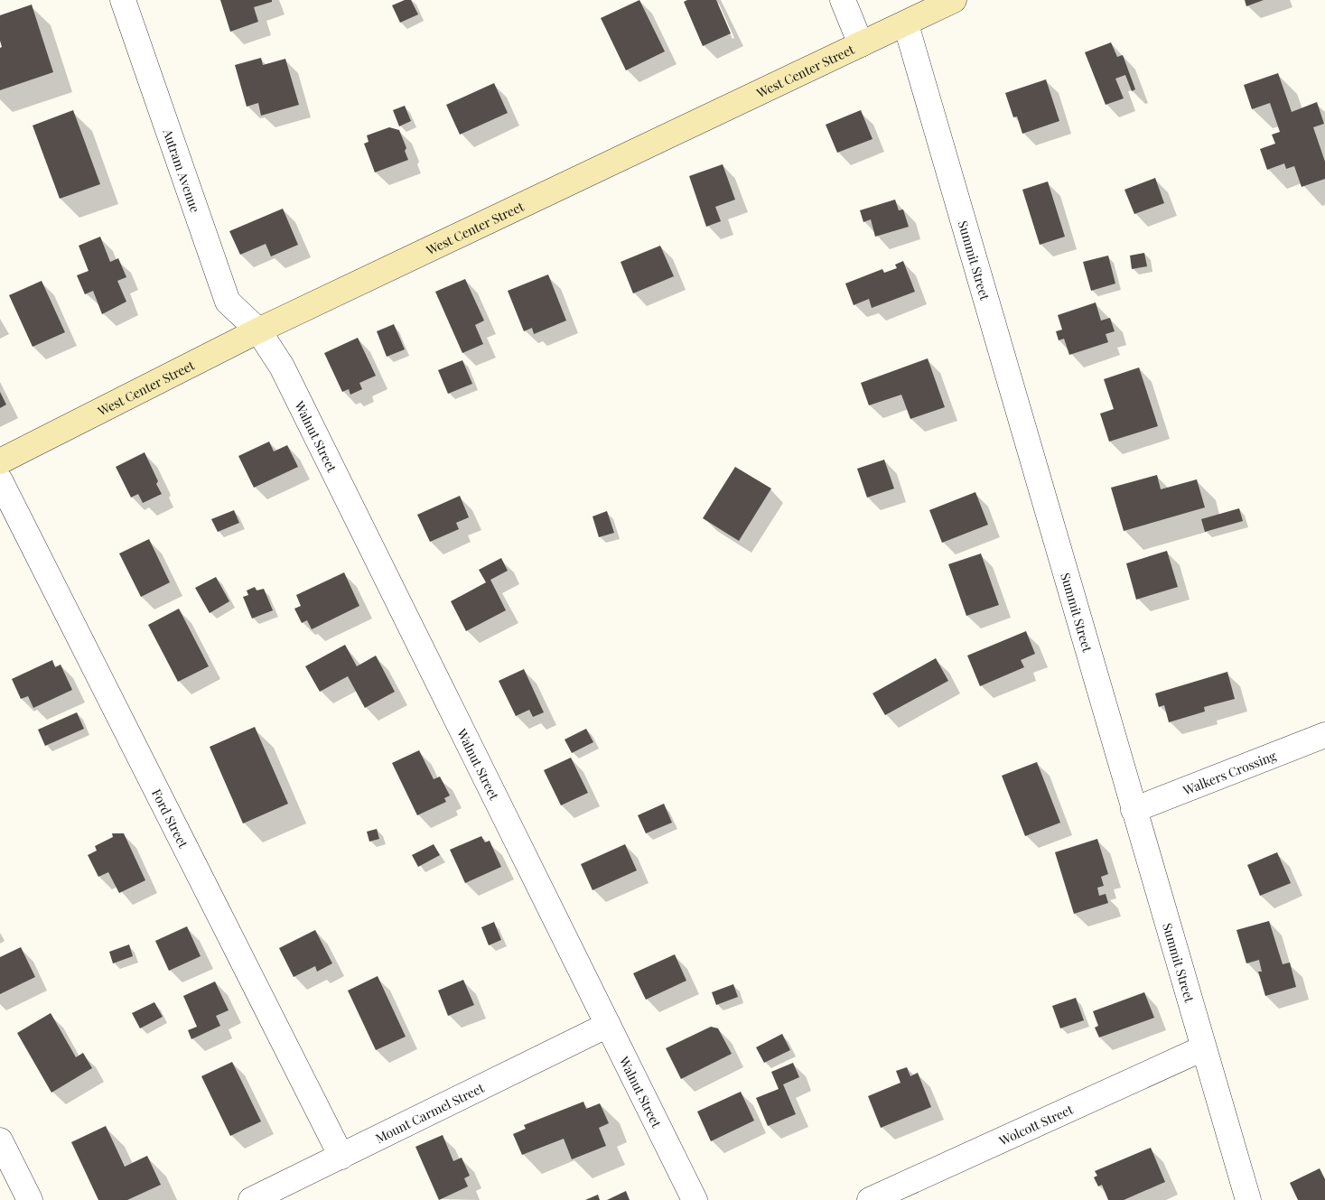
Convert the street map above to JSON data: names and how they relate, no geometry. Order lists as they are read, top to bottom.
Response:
{
  "streets": {
    "street": [
      "West Center Street",
      "Autram Avenue",
      "Summit Street",
      "Walnut Street",
      "Walkers Crossing",
      "Ford Street",
      "Mount Carmel Street",
      "Wolcott Street"
    ]
  },
  "crossings": [
    ["West Center Street", "Autram Avenue"],
    ["West Center Street", "Summit Street"],
    ["West Center Street", "Walnut Street"],
    ["Autram Avenue", "Walnut Street"],
    ["Summit Street", "Walkers Crossing"],
    ["Summit Street", "Wolcott Street"],
    ["Walnut Street", "Mount Carmel Street"],
    ["Ford Street", "Mount Carmel Street"]
  ]
}
